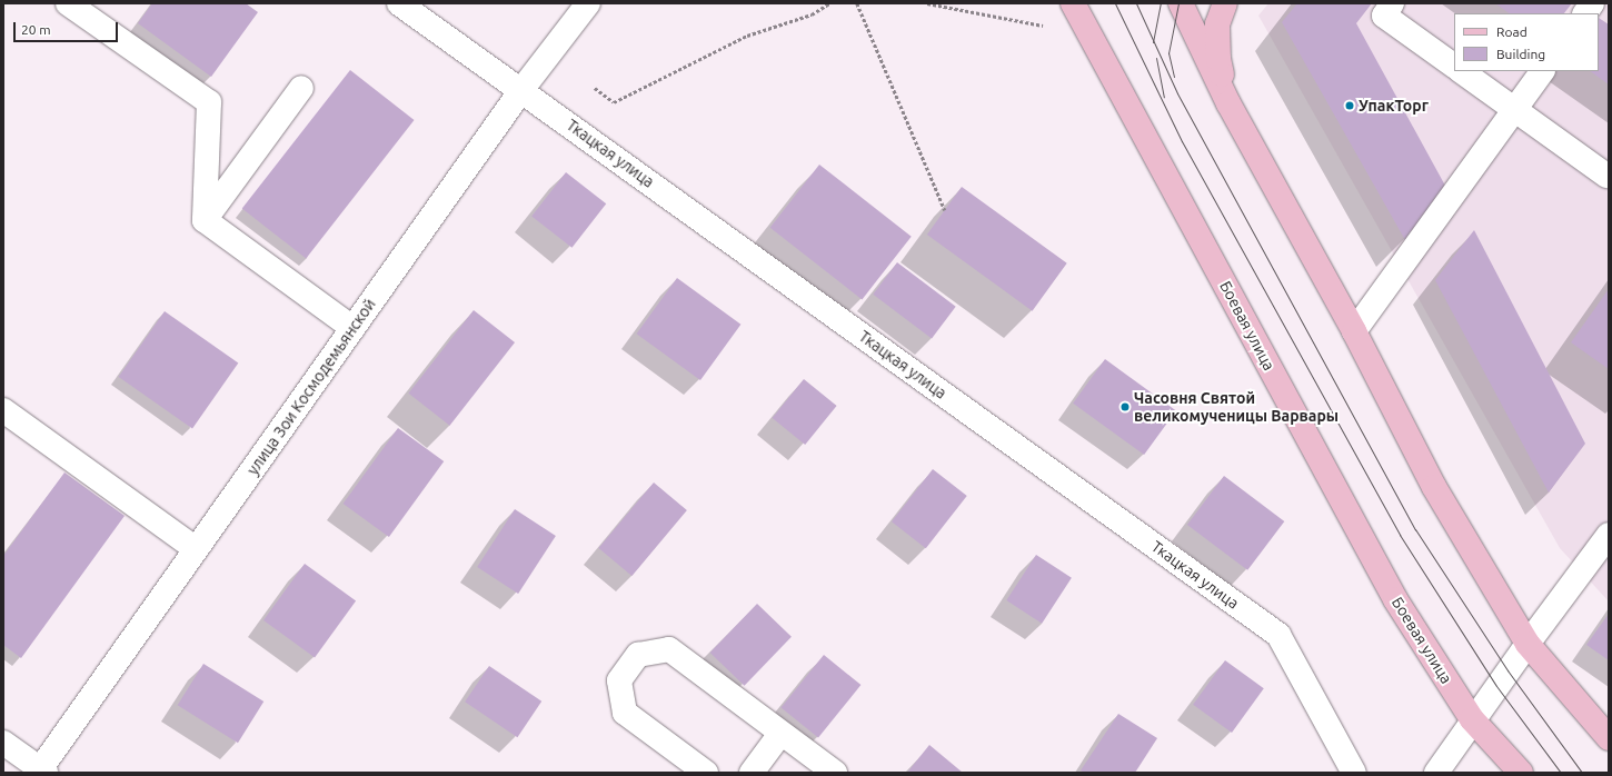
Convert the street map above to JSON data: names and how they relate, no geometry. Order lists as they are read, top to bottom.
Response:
{
  "streets": {
    "main road": ["Боевая улица"],
    "street": ["Ткацкая улица", "улица Зои Космодемьянской"]
  },
  "crossings": [
    ["Ткацкая улица", "улица Зои Космодемьянской"]
  ],
  "places": ["УпакТорг", "Часовня Святой великомученицы Варвары"],
  "legend": ["Road", "Building"],
  "scale_bar": "20 m"
}
